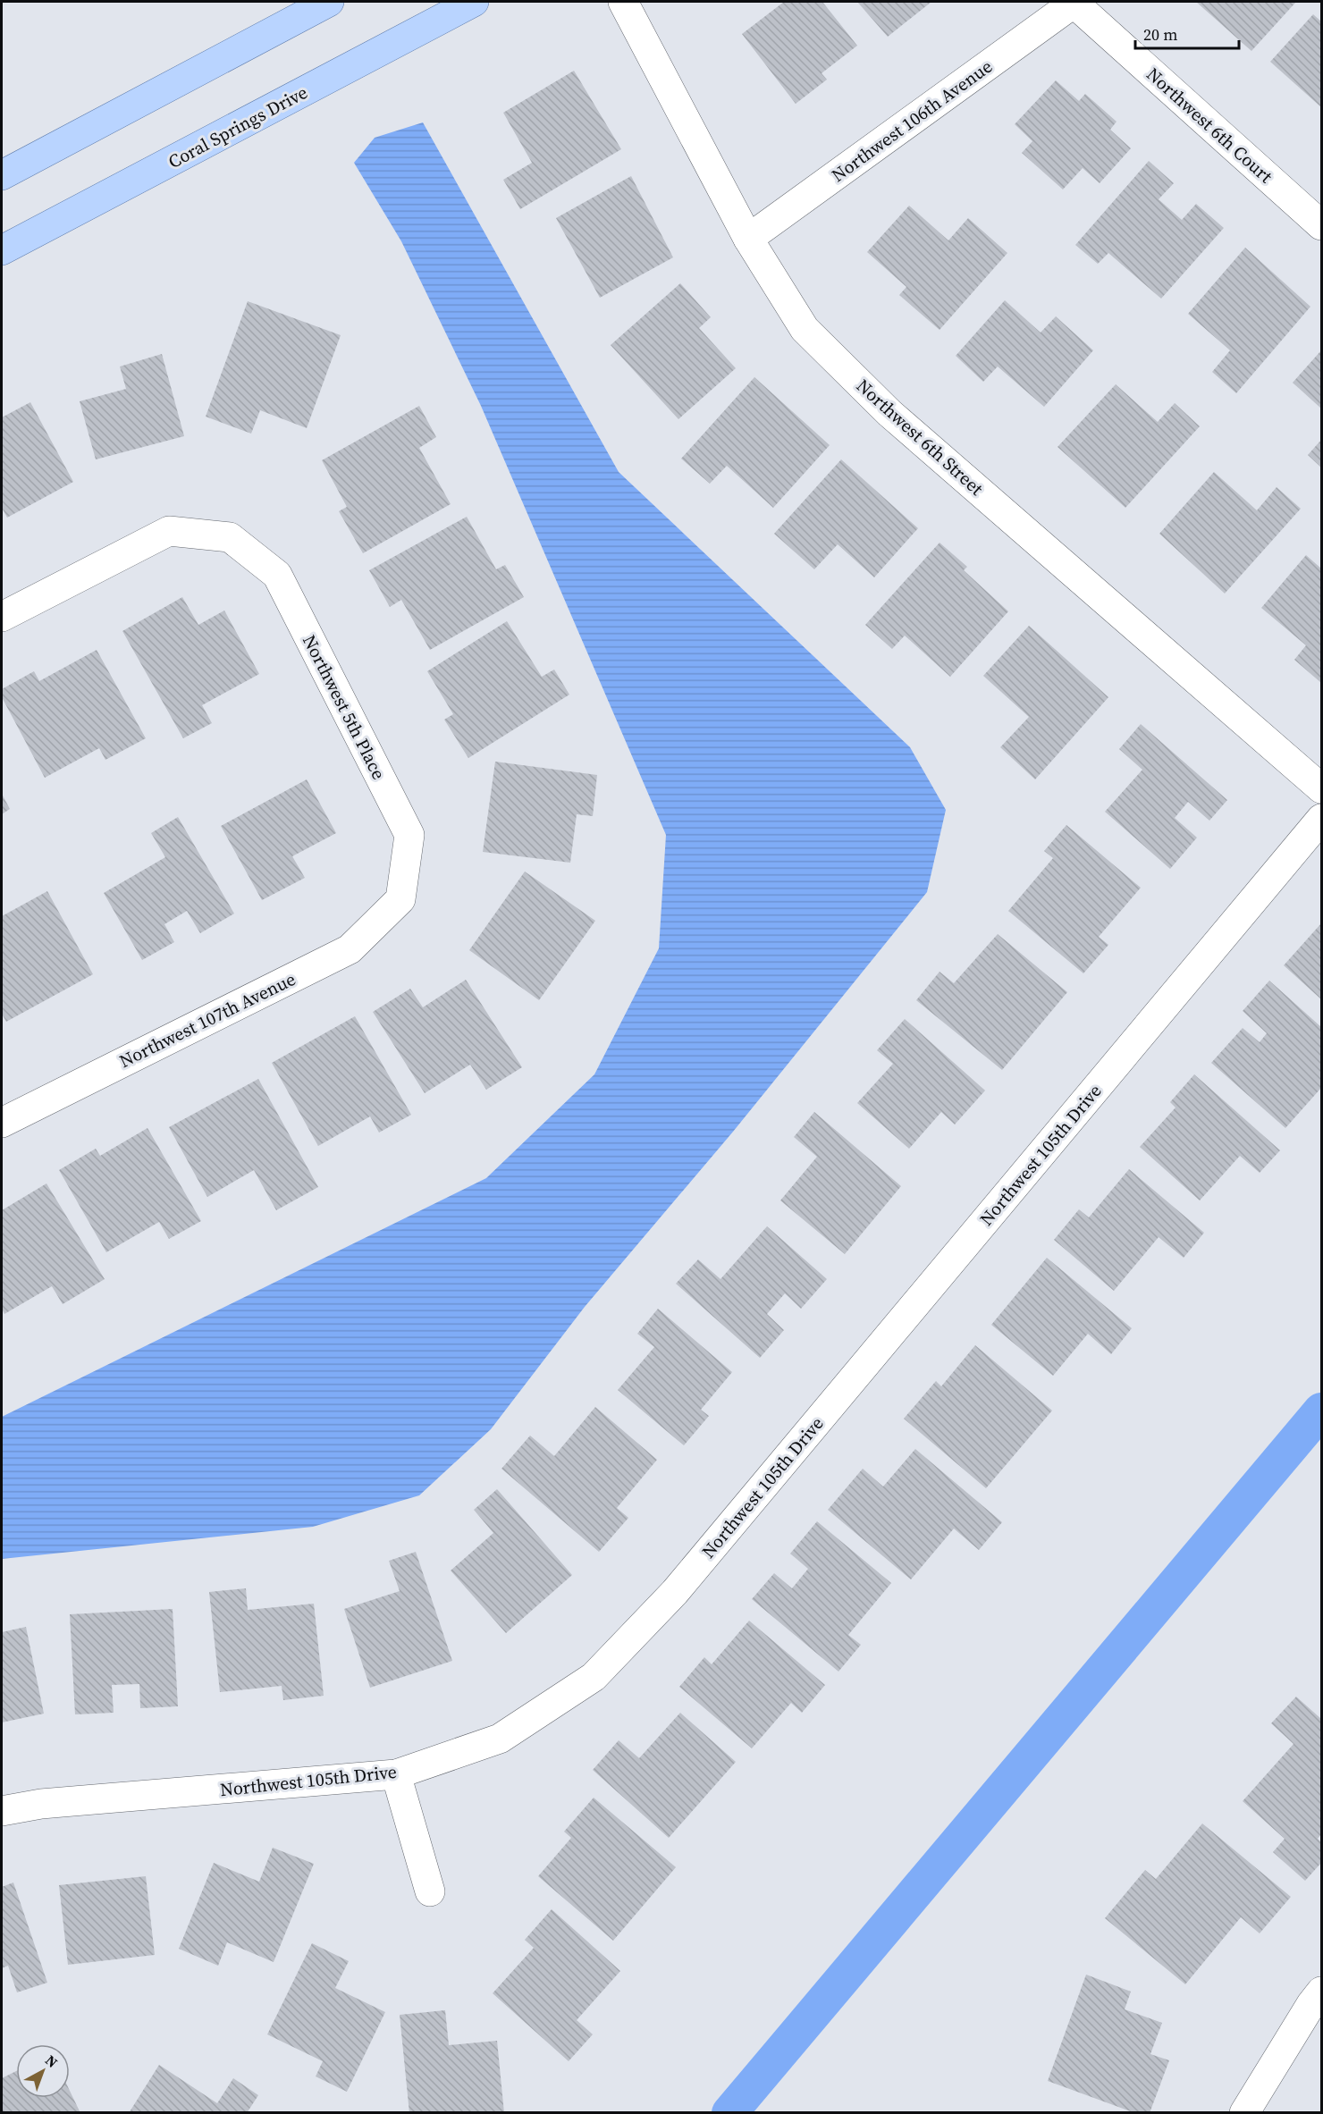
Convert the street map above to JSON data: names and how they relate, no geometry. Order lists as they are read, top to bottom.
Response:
{
  "streets": {
    "main road": ["Coral Springs Drive"],
    "street": [
      "Northwest 106th Avenue",
      "Northwest 6th Court",
      "Northwest 6th Street",
      "Northwest 5th Place",
      "Northwest 107th Avenue",
      "Northwest 105th Drive"
    ]
  },
  "crossings": [
    ["Northwest 106th Avenue", "Northwest 6th Court"],
    ["Northwest 106th Avenue", "Northwest 6th Street"],
    ["Northwest 5th Place", "Northwest 107th Avenue"]
  ],
  "scale_bar": "20 m",
  "north": "top right"
}
